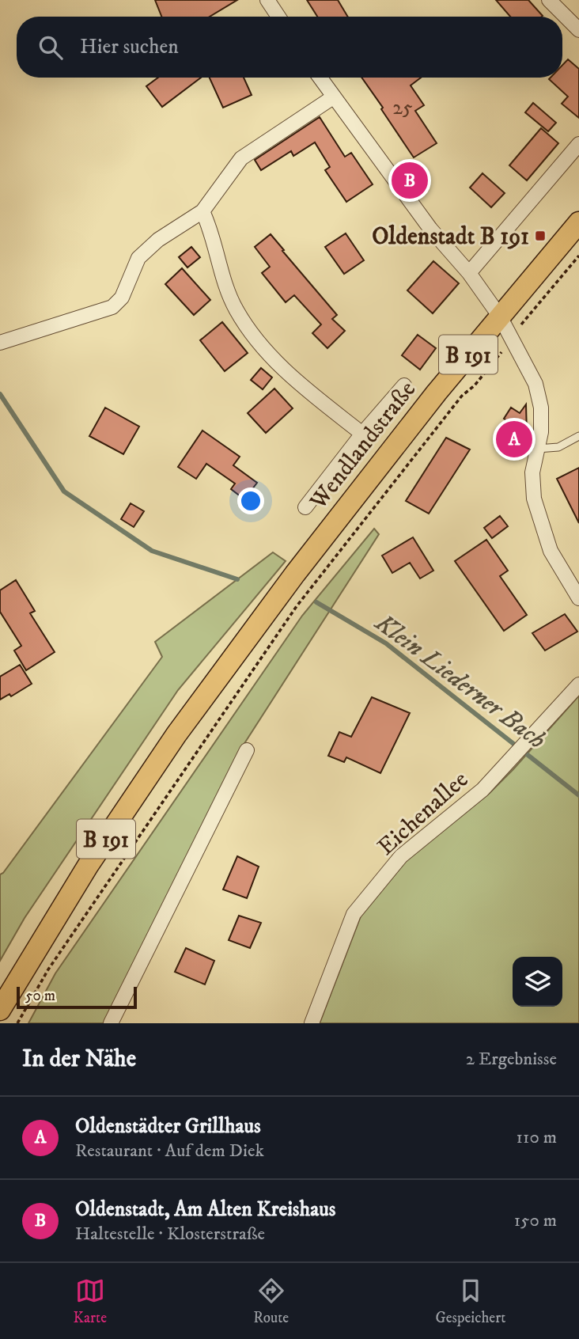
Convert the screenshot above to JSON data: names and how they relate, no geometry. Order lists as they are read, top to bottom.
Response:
{
  "streets": {
    "main road": ["B 191", "Wendlandstraße"],
    "street": ["Eichenallee"]
  },
  "water": ["Klein Liederner Bach"],
  "places": {
    "transit": ["Oldenstadt B 191"]
  },
  "house_numbers": ["25"],
  "scale_bar": "50 m",
  "page": {
    "search": "Hier suchen",
    "pins": ["B", "A"],
    "scale": "50 m",
    "heading": ["In der Nähe", "2 Ergebnisse"],
    "list": [
      {
        "mark": "A",
        "name": "Oldenstädter Grillhaus",
        "note": "Restaurant · Auf dem Diek",
        "value": "110 m"
      },
      {
        "mark": "B",
        "name": "Oldenstadt, Am Alten Kreishaus",
        "note": "Haltestelle · Klosterstraße",
        "value": "150 m"
      }
    ],
    "nav": ["Karte", "Route", "Gespeichert"]
  }
}
